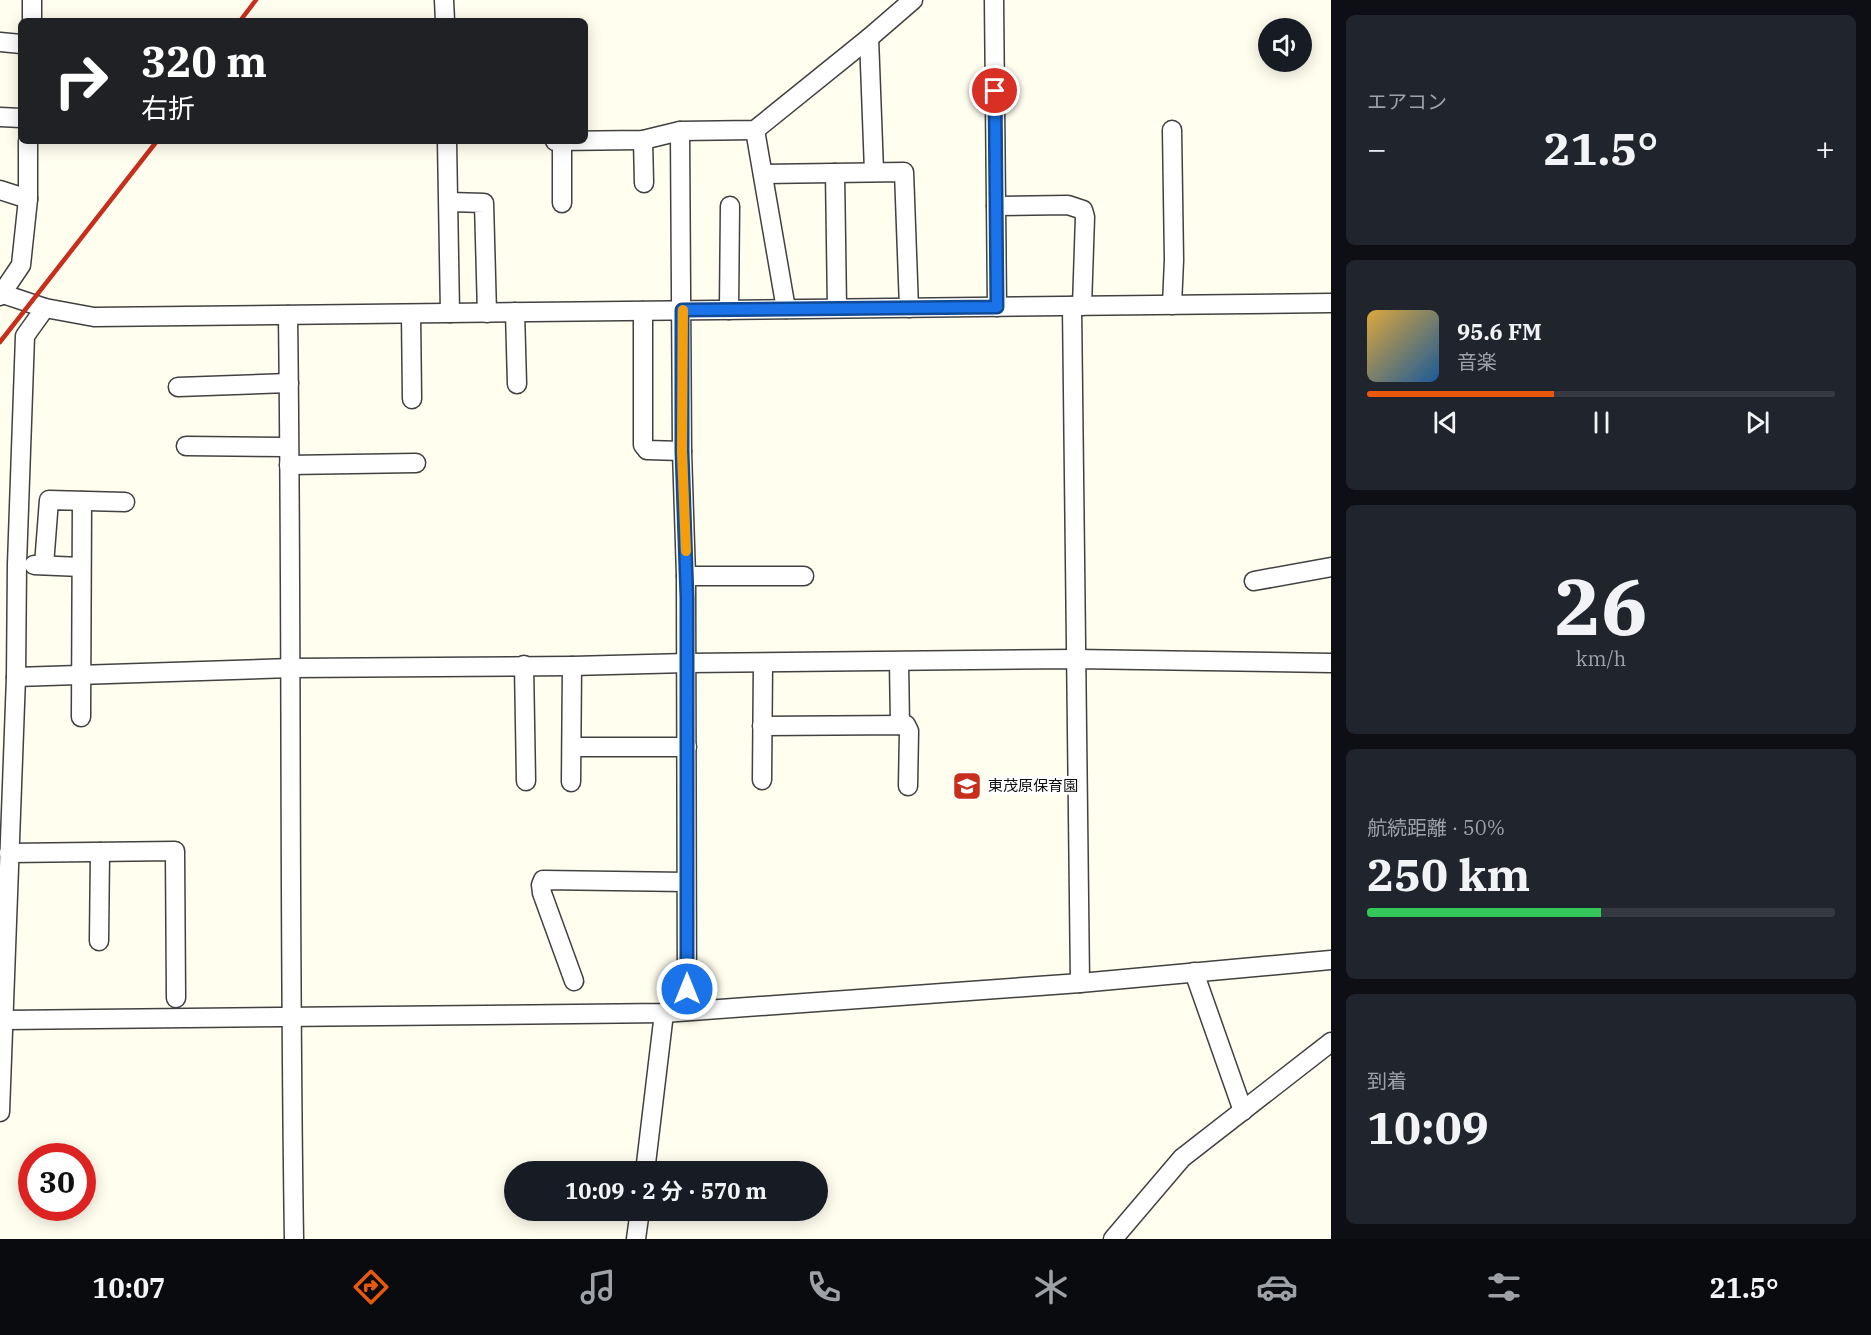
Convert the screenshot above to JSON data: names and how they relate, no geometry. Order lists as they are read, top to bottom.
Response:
{
  "places": {
    "school or university": ["東茂原保育園"]
  },
  "page": {
    "tile": [
      "エアコン",
      ["26", "km/h"],
      ["航続距離 · 50%", "250 km"],
      ["到着", "10:09"]
    ],
    "turn": ["320 m", "右折"],
    "heat": ["−", "21.5°", "+"],
    "song": ["95.6 FM", "音楽"],
    "limit": "30",
    "trip": "10:09 · 2 分 · 570 m",
    "tabs": ["10:07", "21.5°"]
  }
}
